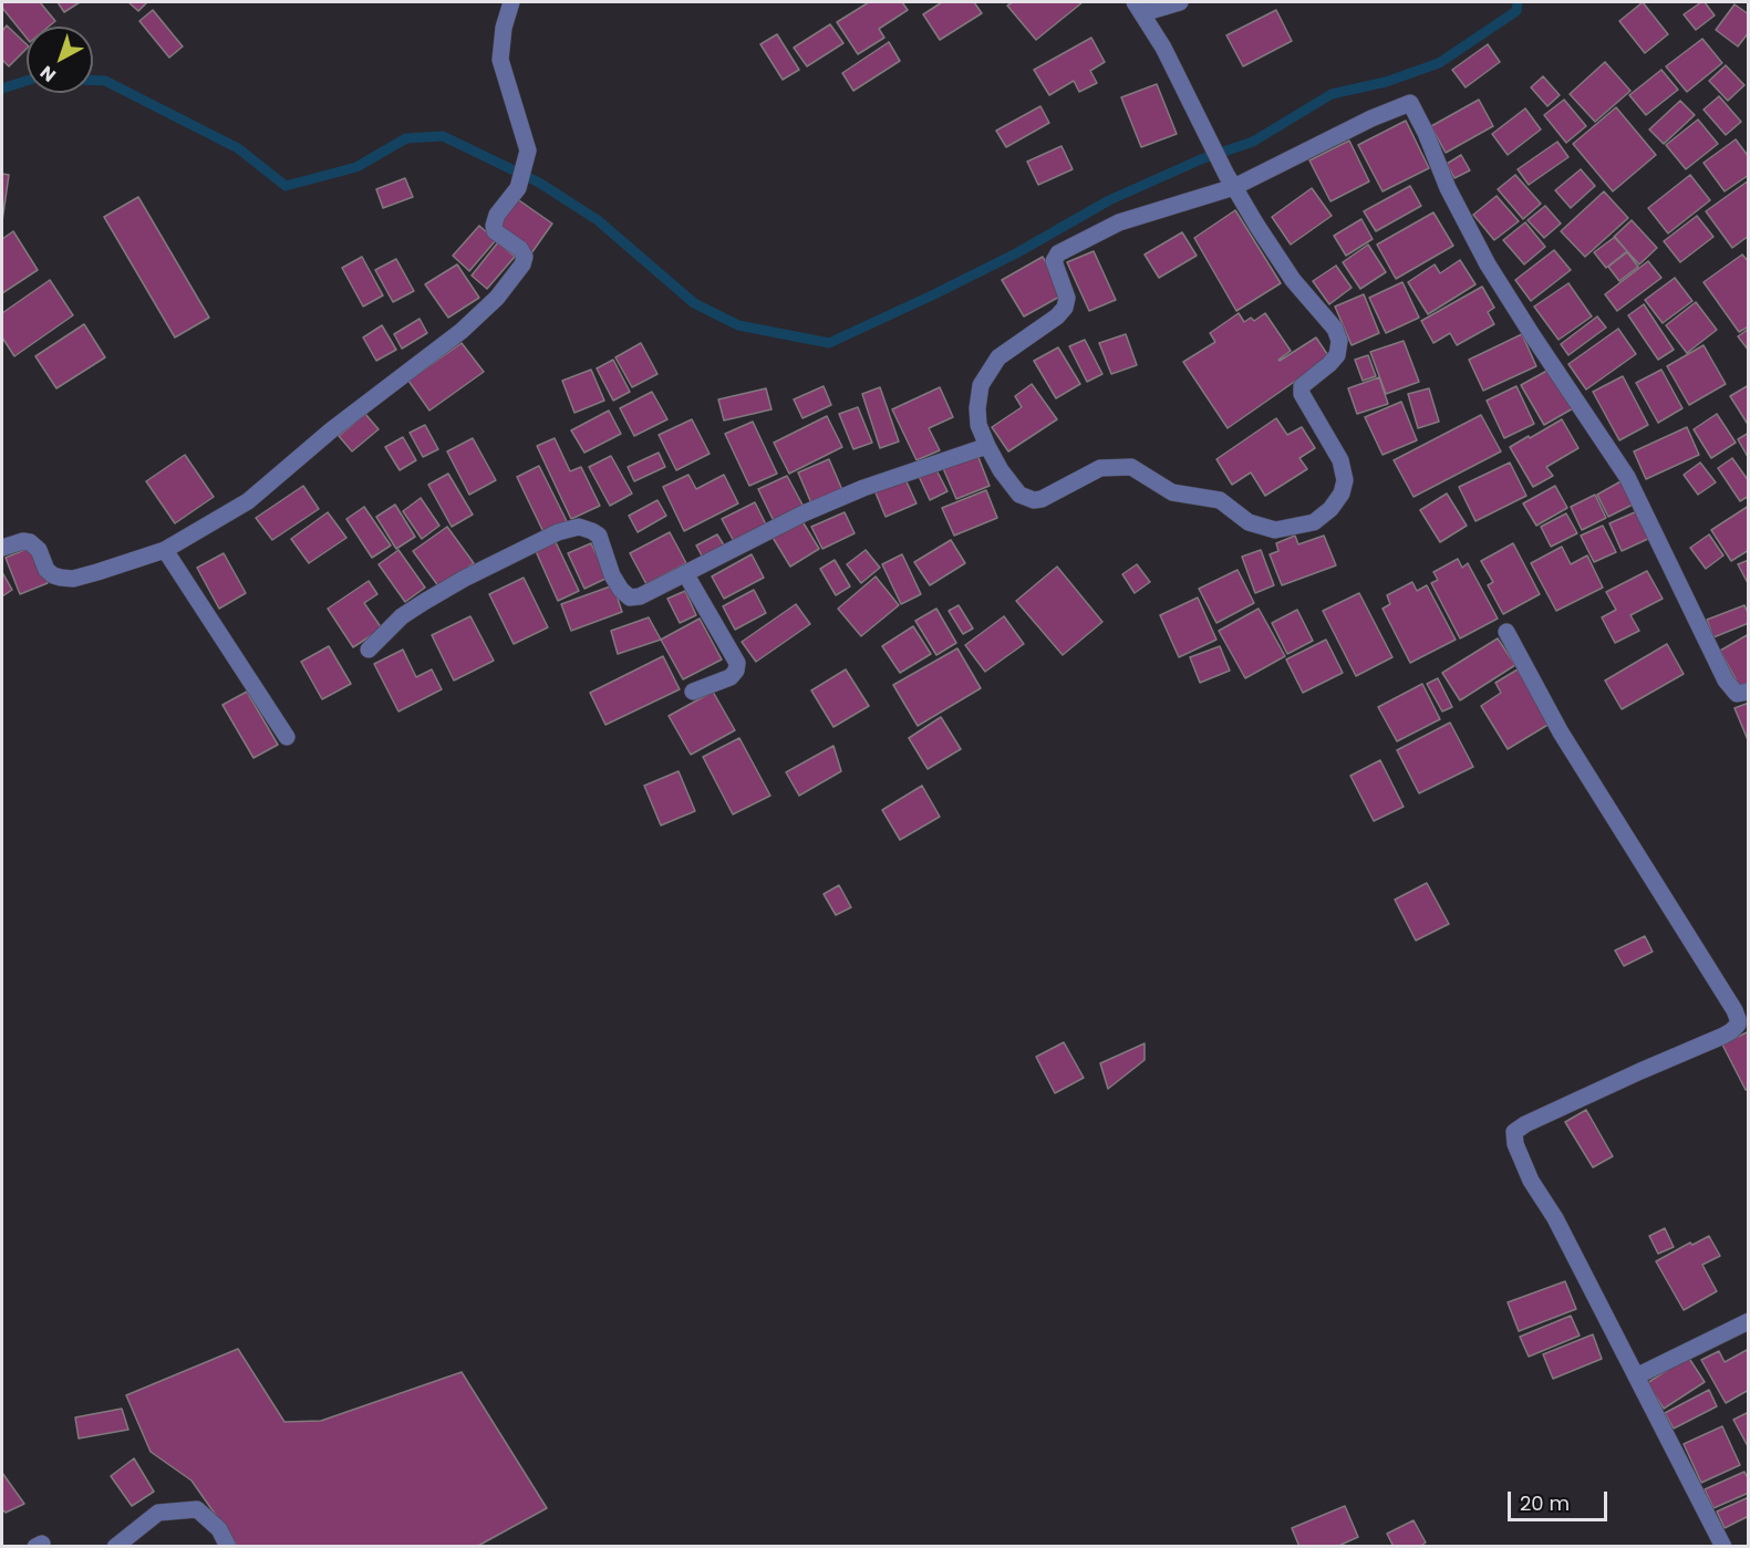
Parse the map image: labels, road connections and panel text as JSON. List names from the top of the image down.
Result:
{
  "scale_bar": "20 m",
  "north": "bottom left"
}
